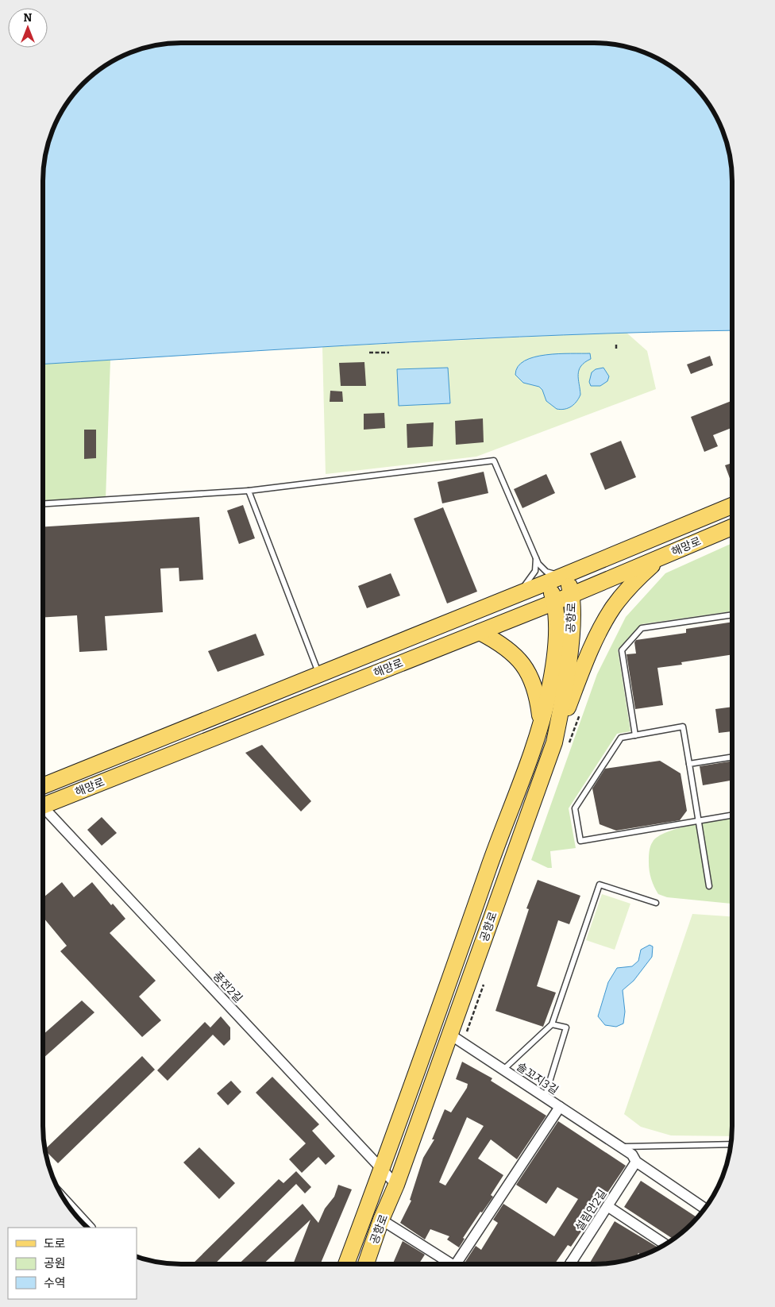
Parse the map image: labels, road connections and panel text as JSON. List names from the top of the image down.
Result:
{
  "streets": {
    "main road": ["해망로", "공항로"],
    "street": ["풍전2길", "솔꼬지3길", "설림안2길"]
  },
  "crossings": [
    ["해망로", "공항로"],
    ["공항로", "풍전2길"],
    ["공항로", "솔꼬지3길"],
    ["솔꼬지3길", "설림안2길"]
  ],
  "legend": ["도로", "공원", "수역"],
  "north": "top"
}
